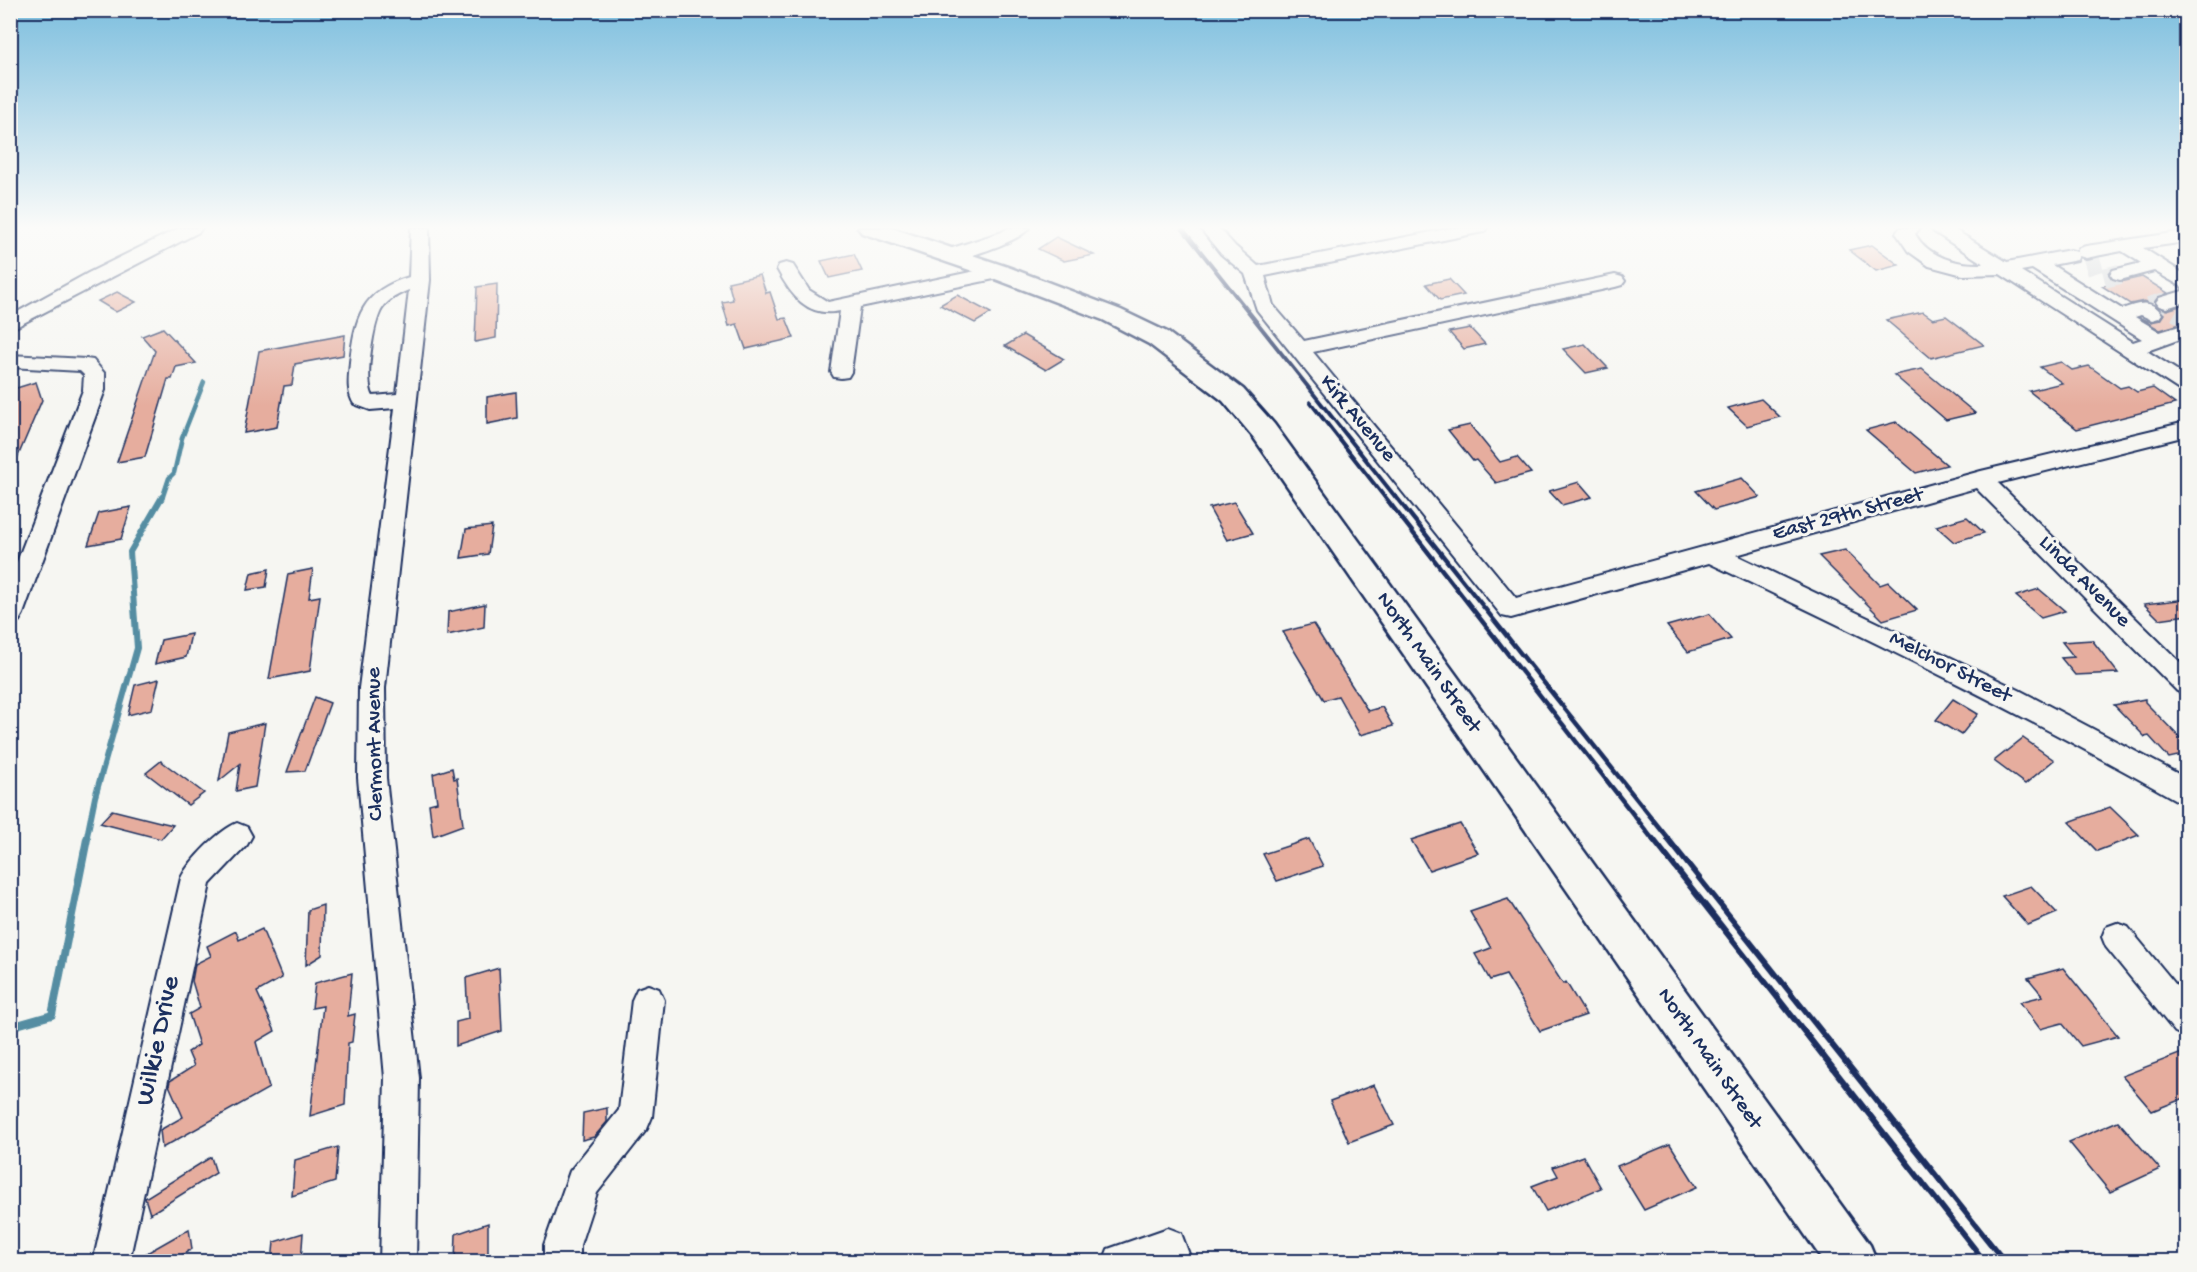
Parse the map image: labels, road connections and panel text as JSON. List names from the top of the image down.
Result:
{
  "streets": {
    "main road": ["North Main Street"],
    "street": [
      "Kirk Avenue",
      "East 29th Street",
      "Linda Avenue",
      "Melchor Street",
      "Clermont Avenue",
      "Wilkie Drive"
    ]
  },
  "crossings": [
    ["Kirk Avenue", "East 29th Street"],
    ["East 29th Street", "Linda Avenue"],
    ["East 29th Street", "Melchor Street"]
  ]
}
